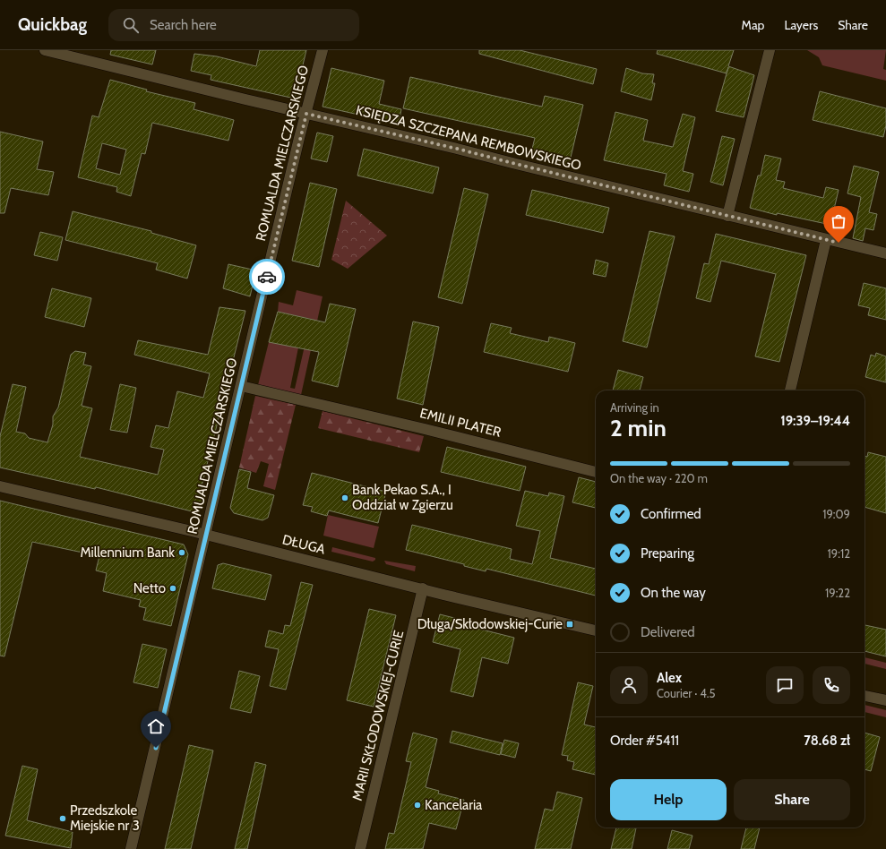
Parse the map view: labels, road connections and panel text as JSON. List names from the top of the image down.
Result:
{
  "streets": {
    "street": [
      "KSIĘDZA SZCZEPANA REMBOWSKIEGO",
      "ROMUALDA MIELCZARSKIEGO",
      "EMILII PLATER",
      "DŁUGA",
      "MARII SKŁODOWSKIEJ-CURIE"
    ]
  },
  "crossings": [
    ["KSIĘDZA SZCZEPANA REMBOWSKIEGO", "ROMUALDA MIELCZARSKIEGO"],
    ["ROMUALDA MIELCZARSKIEGO", "EMILII PLATER"],
    ["ROMUALDA MIELCZARSKIEGO", "DŁUGA"],
    ["DŁUGA", "MARII SKŁODOWSKIEJ-CURIE"]
  ],
  "places": {
    "other": [
      "Bank Pekao S.A., I Oddział w Zgierzu",
      "Millennium Bank",
      "Netto",
      "Kancelaria",
      "Przedszkole Miejskie nr 3"
    ],
    "transit": ["Długa/Skłodowskiej-Curie"]
  },
  "page": {
    "header": "Quickbag",
    "search": "Search here",
    "nav": ["Map", "Layers", "Share"],
    "heading": ["2 min", "Arriving in", "19:39–19:44"],
    "panel": [
      "Alex",
      "Courier · 4.5",
      "Order #5411",
      "78.68 zł"
    ],
    "bar": "On the way · 220 m",
    "list": [
      ["Confirmed", "19:09"],
      ["Preparing", "19:12"],
      ["On the way", "19:22"],
      "Delivered"
    ],
    "buttons": ["Help", "Share"]
  }
}
